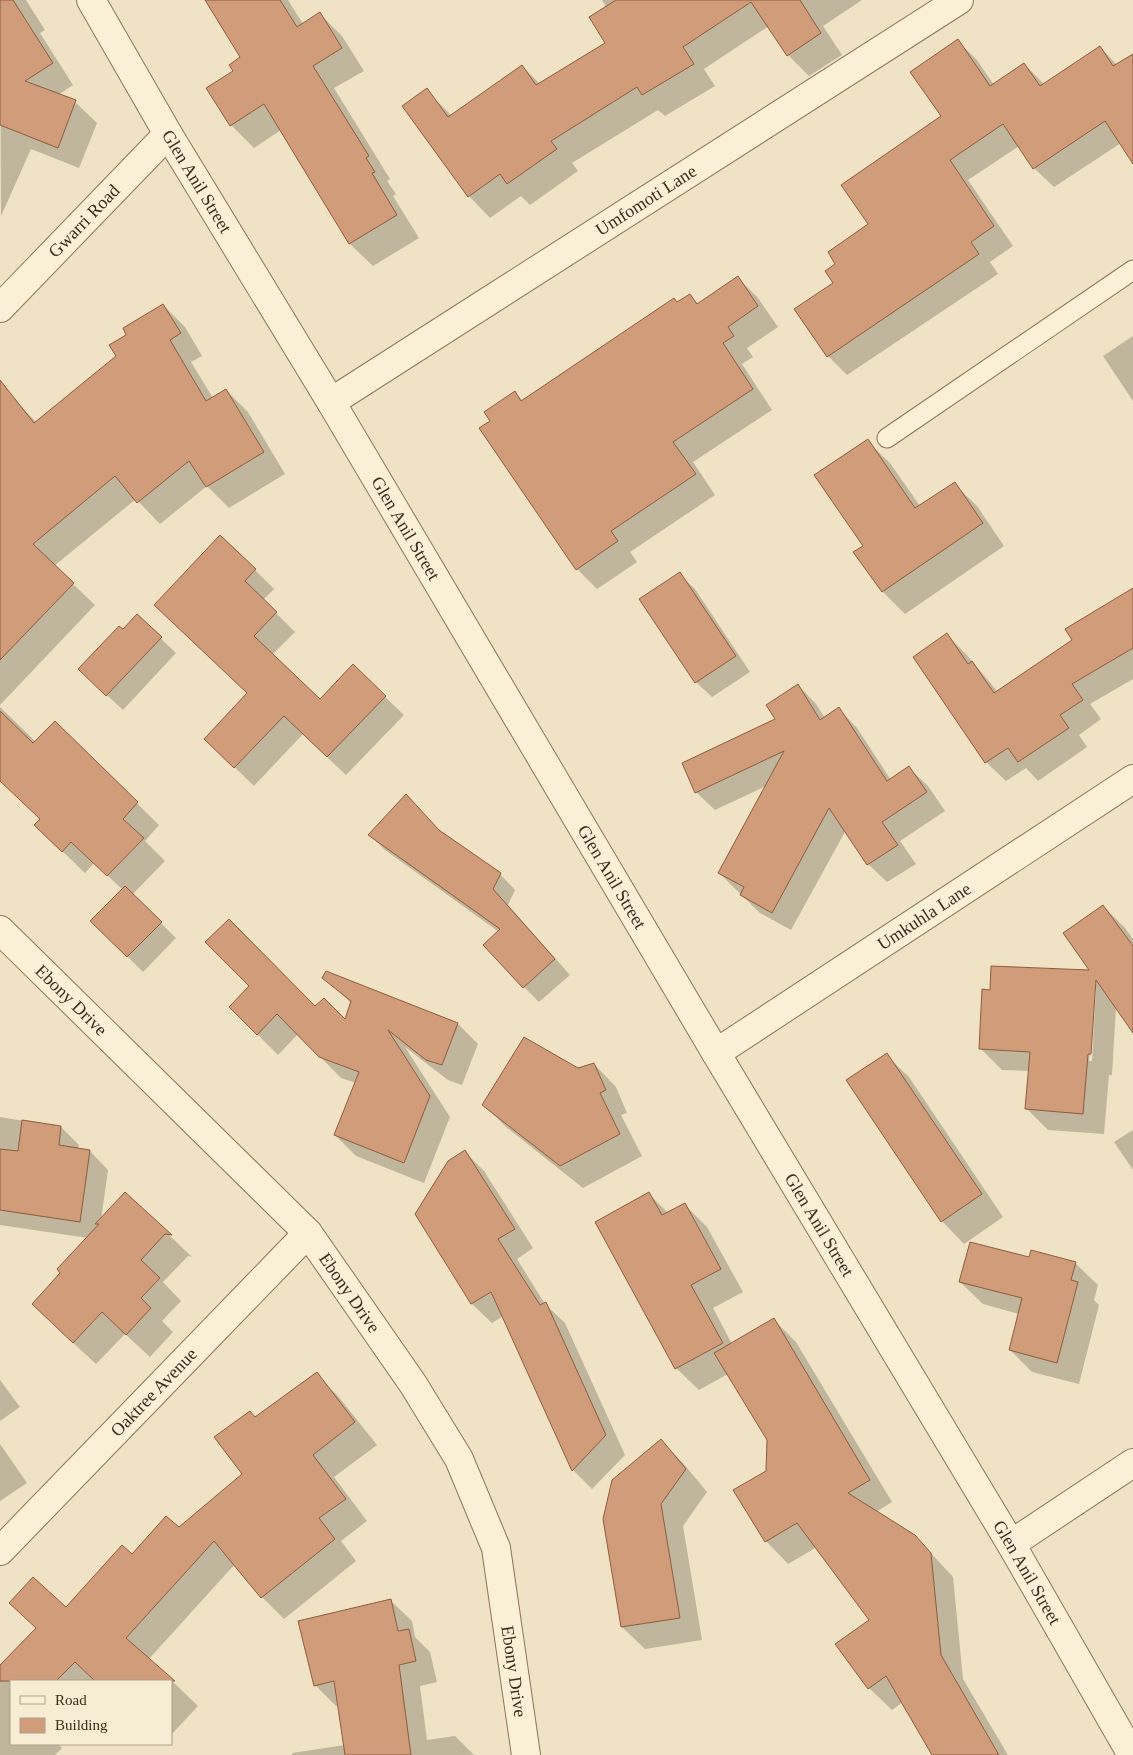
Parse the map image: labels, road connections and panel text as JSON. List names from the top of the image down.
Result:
{
  "streets": {
    "street": [
      "Glen Anil Street",
      "Umfomoti Lane",
      "Gwarri Road",
      "Umkuhla Lane",
      "Ebony Drive",
      "Oaktree Avenue"
    ]
  },
  "crossings": [
    ["Glen Anil Street", "Umfomoti Lane"],
    ["Glen Anil Street", "Gwarri Road"],
    ["Glen Anil Street", "Umkuhla Lane"],
    ["Ebony Drive", "Oaktree Avenue"]
  ],
  "legend": ["Road", "Building"]
}
